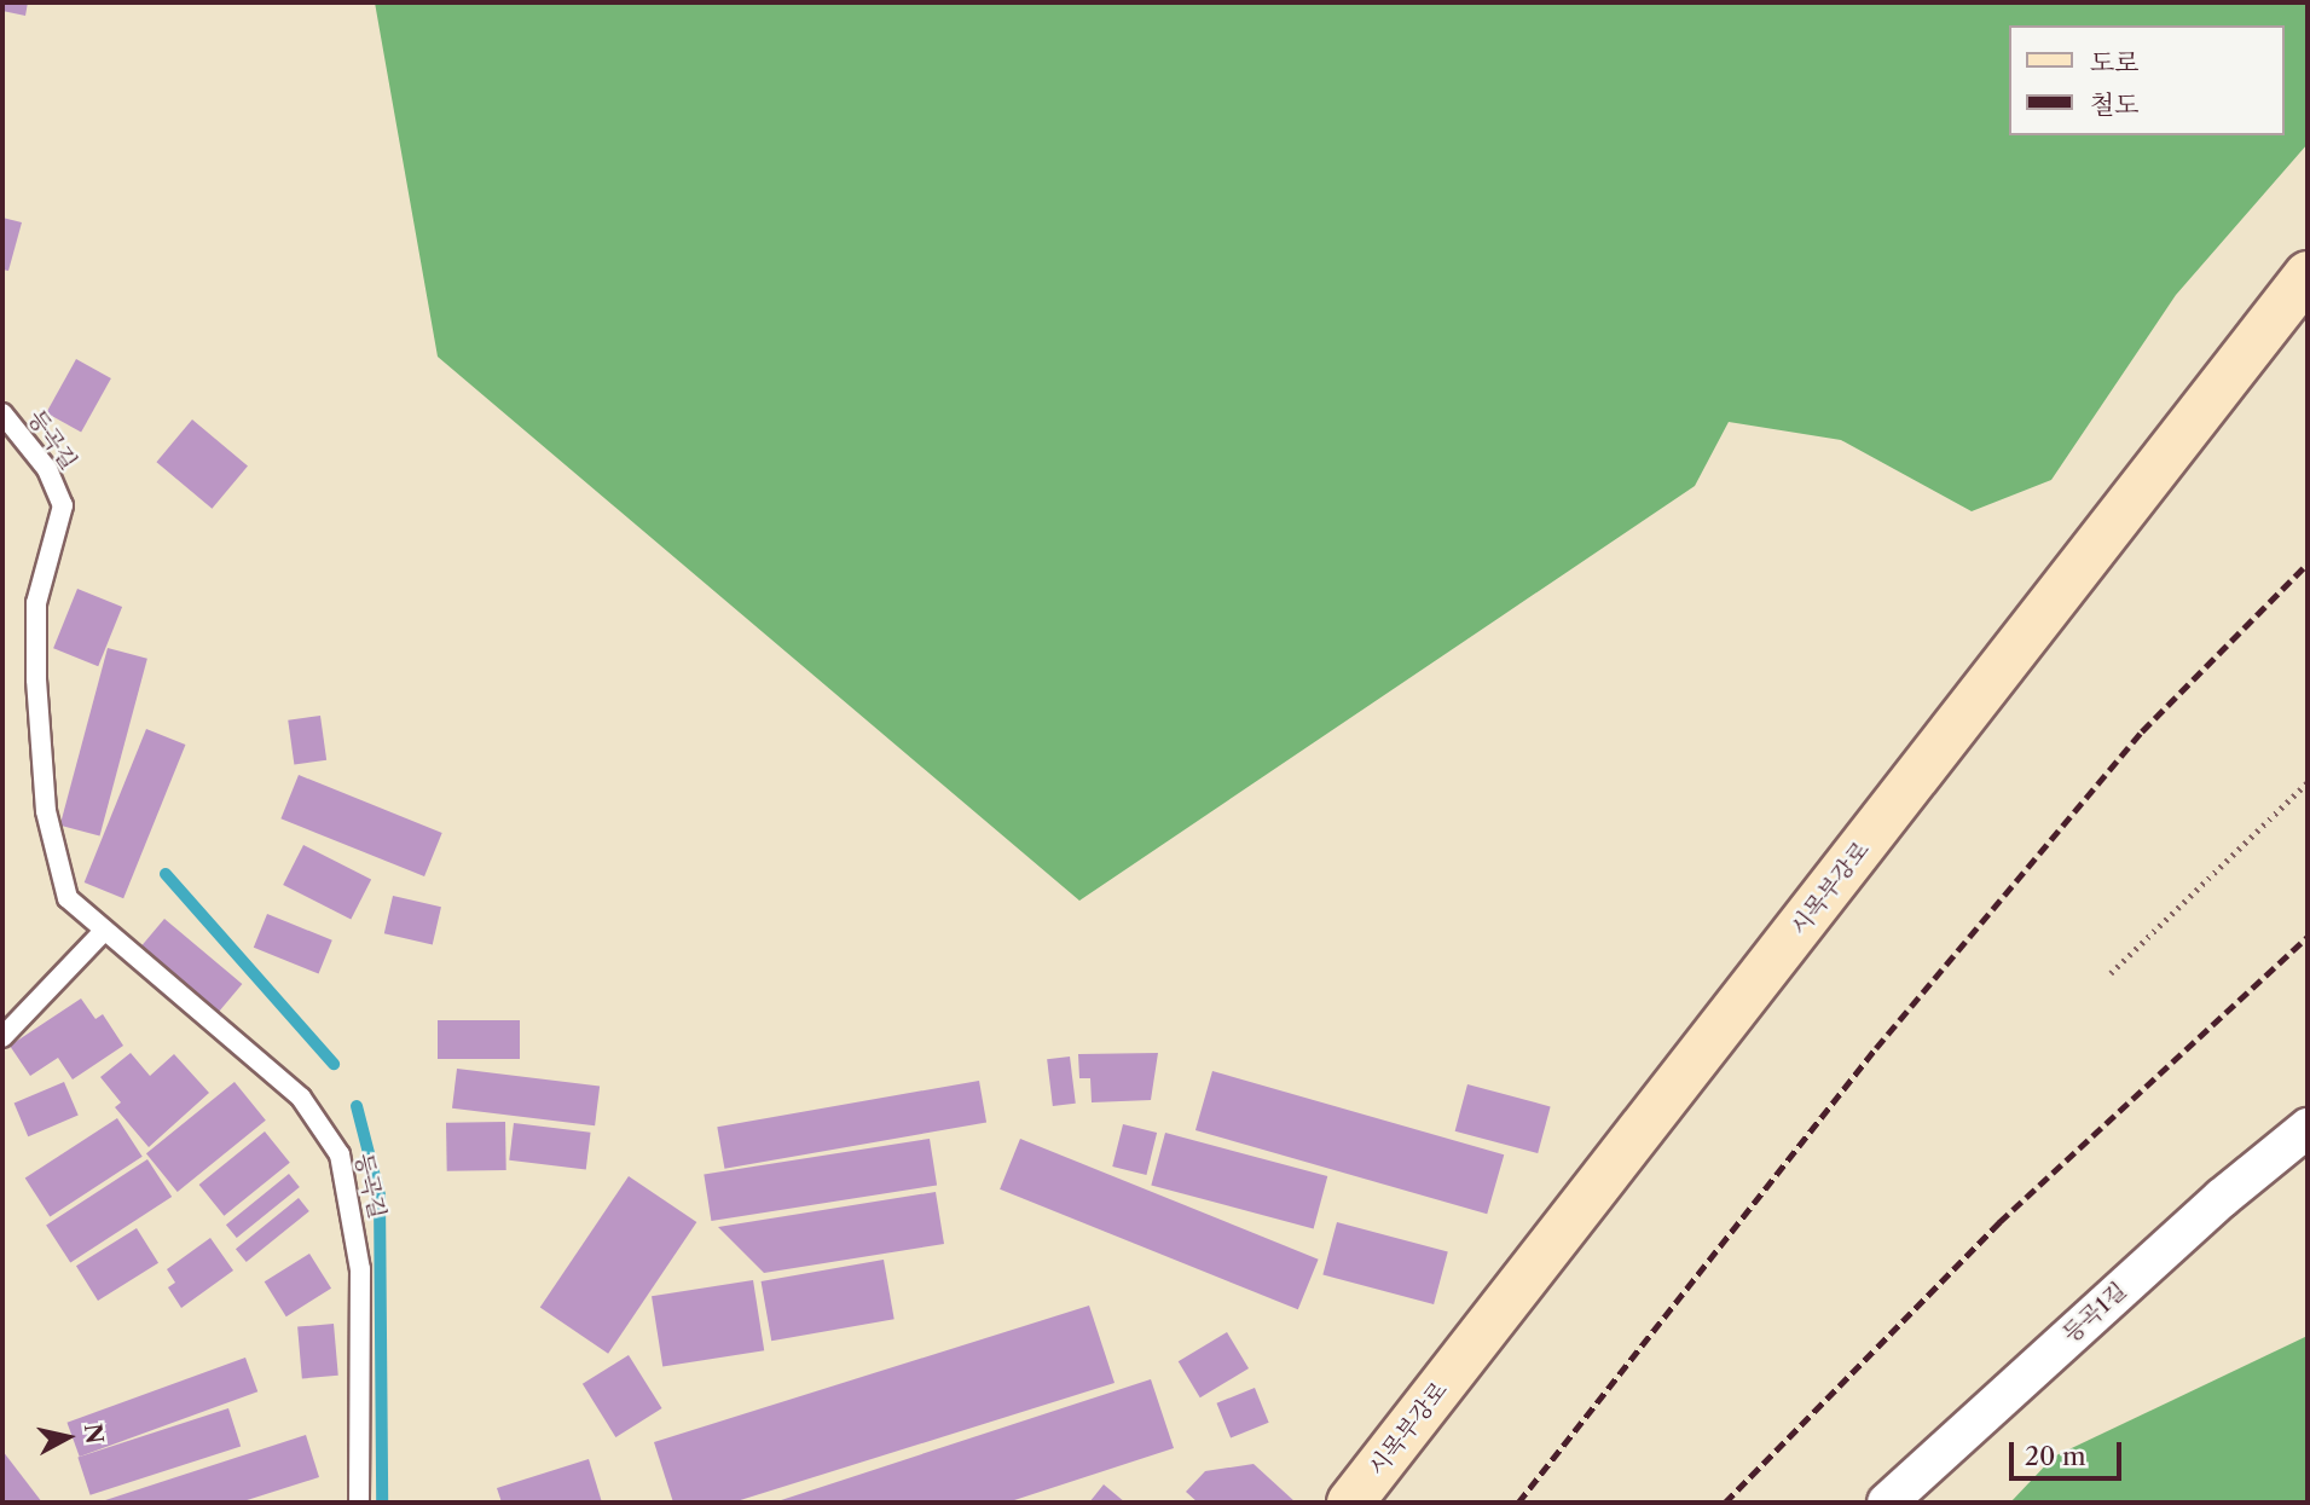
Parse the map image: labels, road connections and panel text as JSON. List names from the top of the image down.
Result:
{
  "streets": {
    "main road": ["시목부강로"],
    "street": ["등곡1길"],
    "lane": ["등곡길"]
  },
  "legend": ["도로", "철도"],
  "scale_bar": "20 m",
  "north": "right"
}
